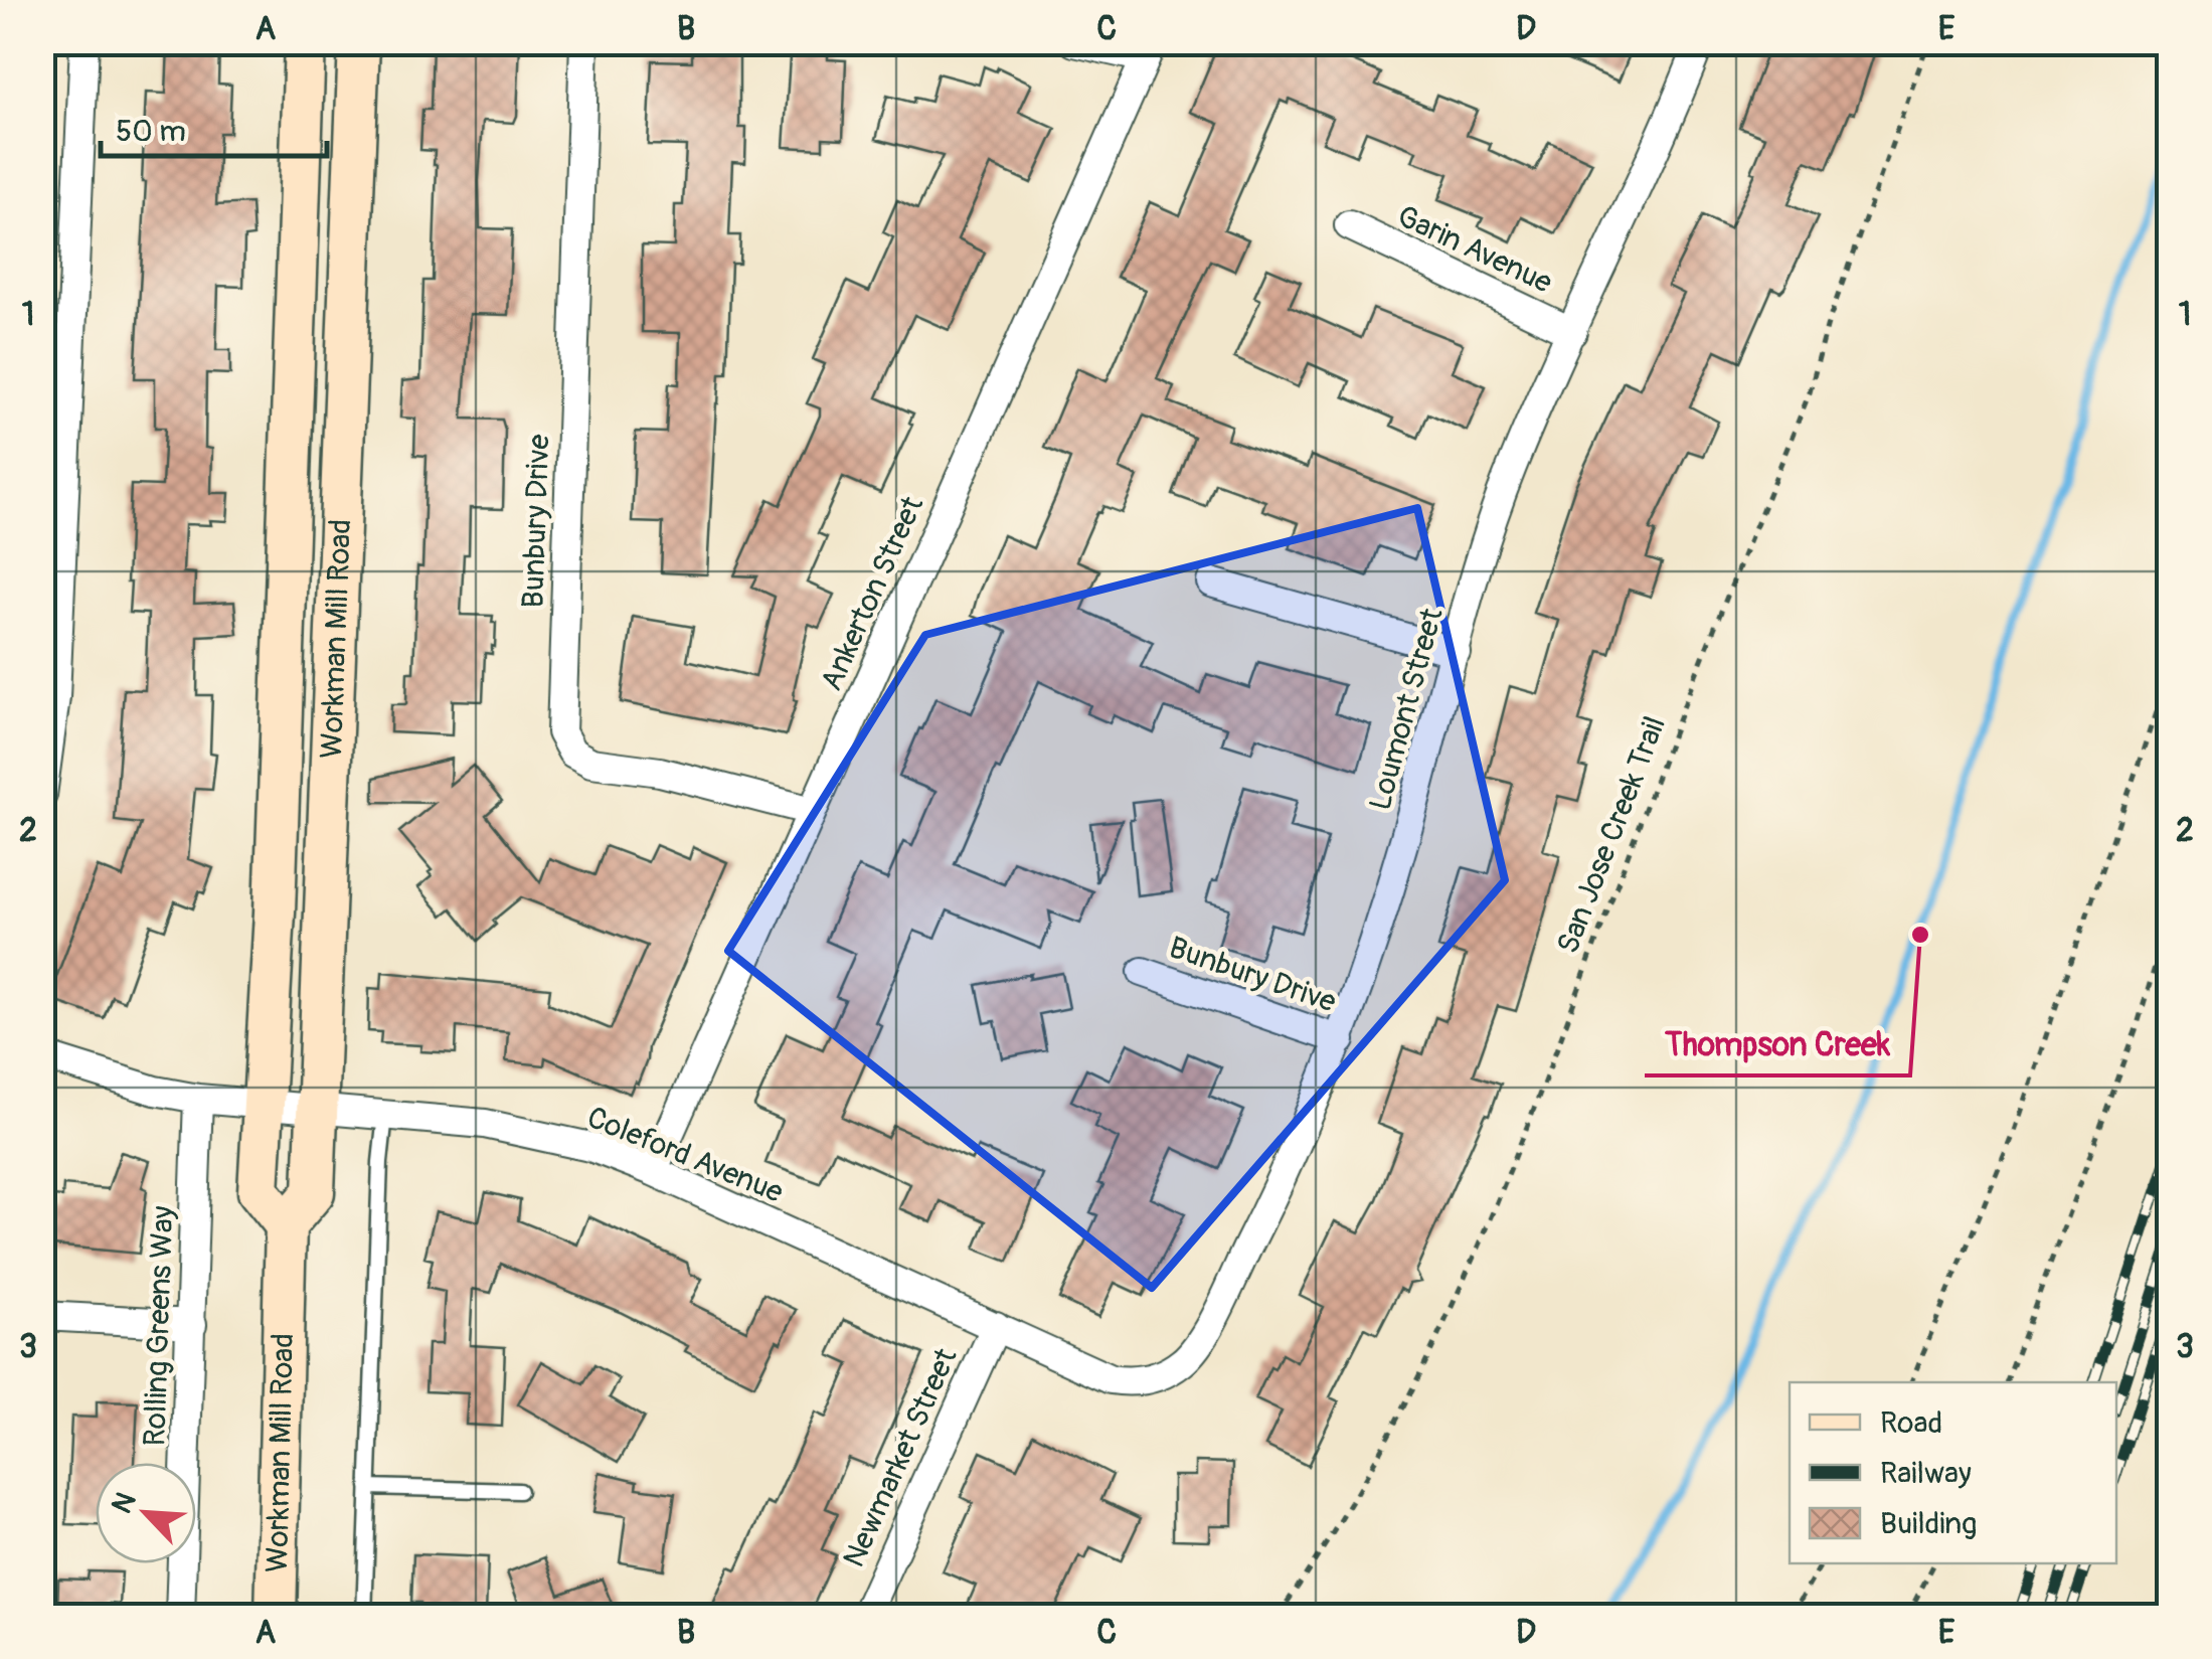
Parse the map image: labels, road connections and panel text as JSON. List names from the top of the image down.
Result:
{
  "streets": {
    "main road": ["Workman Mill Road"],
    "street": [
      "Garin Avenue",
      "Bunbury Drive",
      "Ankerton Street",
      "Loumont Street",
      "Coleford Avenue",
      "Rolling Greens Way",
      "Newmarket Street"
    ],
    "path": ["San Jose Creek Trail"]
  },
  "crossings": [
    ["Garin Avenue", "Loumont Street"],
    ["Bunbury Drive", "Ankerton Street"],
    ["Bunbury Drive", "Loumont Street"],
    ["Ankerton Street", "Coleford Avenue"],
    ["Workman Mill Road", "Coleford Avenue"],
    ["Loumont Street", "Coleford Avenue"],
    ["Coleford Avenue", "Rolling Greens Way"],
    ["Coleford Avenue", "Newmarket Street"]
  ],
  "places": ["Thompson Creek"],
  "legend": ["Road", "Railway", "Building"],
  "scale_bar": "50 m",
  "north": "top left",
  "grid": {
    "columns": [
      "A",
      "B",
      "C",
      "D",
      "E"
    ],
    "rows": ["1", "2", "3"]
  }
}
